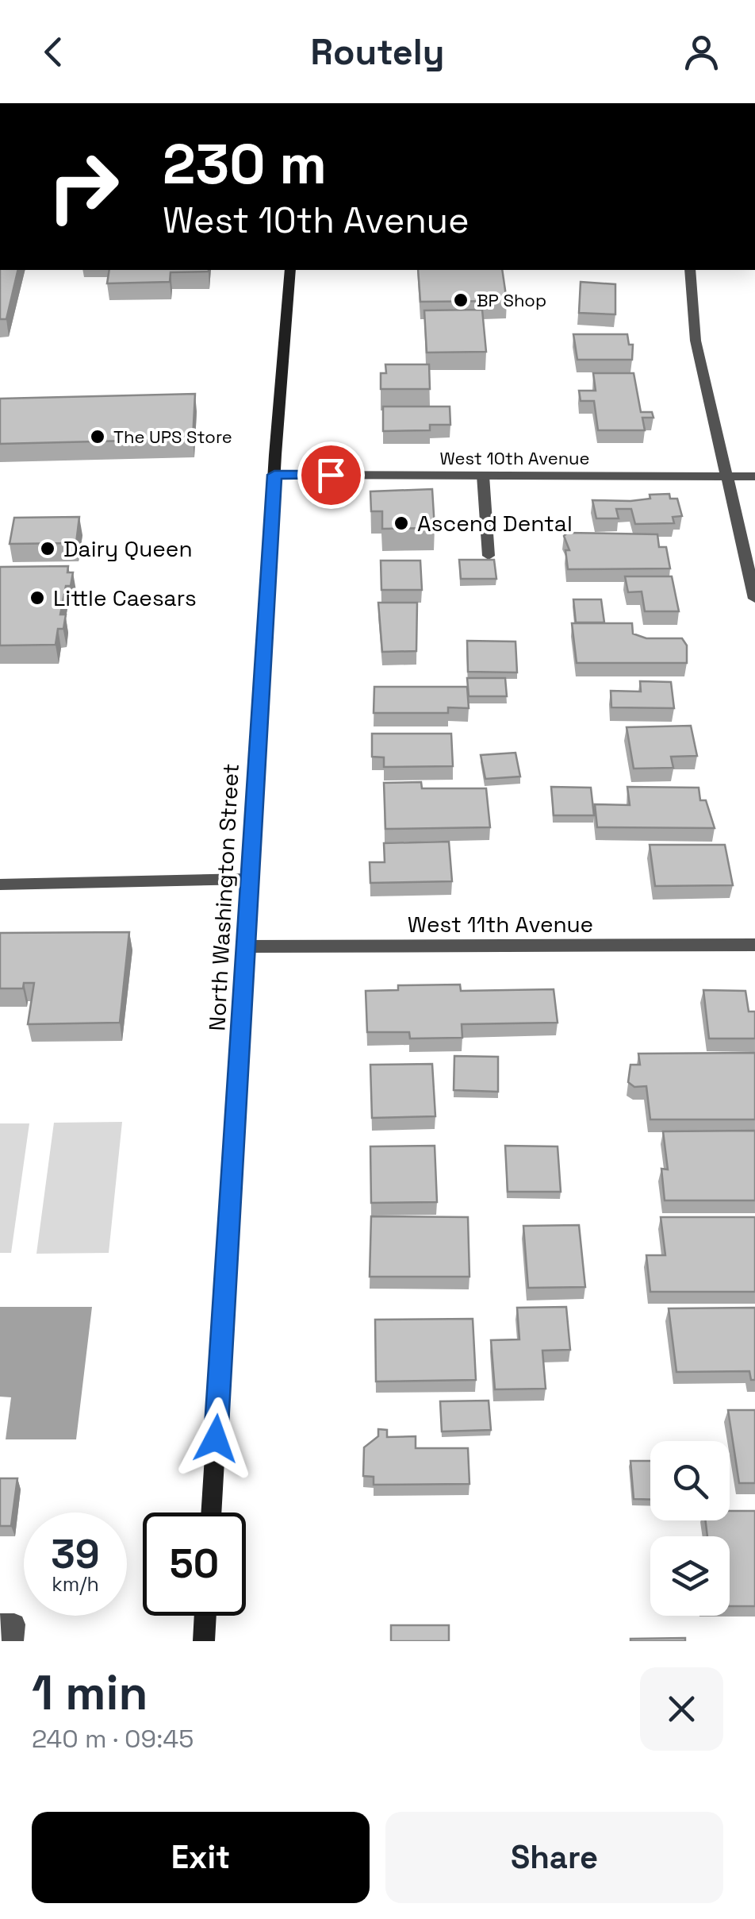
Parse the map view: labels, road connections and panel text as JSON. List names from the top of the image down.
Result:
{
  "streets": {
    "main road": ["North Washington Street"],
    "street": ["West 10th Avenue", "West 11th Avenue"]
  },
  "crossings": [
    ["West 10th Avenue", "North Washington Street"],
    ["North Washington Street", "West 11th Avenue"]
  ],
  "places": [
    "BP Shop",
    "The UPS Store",
    "Ascend Dental",
    "Dairy Queen",
    "Little Caesars"
  ],
  "page": {
    "header": "Routely",
    "turn": ["230 m", "West 10th Avenue"],
    "speed": "39 km/h",
    "limit": "50",
    "heading": ["1 min", "240 m · 09:45"],
    "buttons": ["Exit", "Share"]
  }
}
